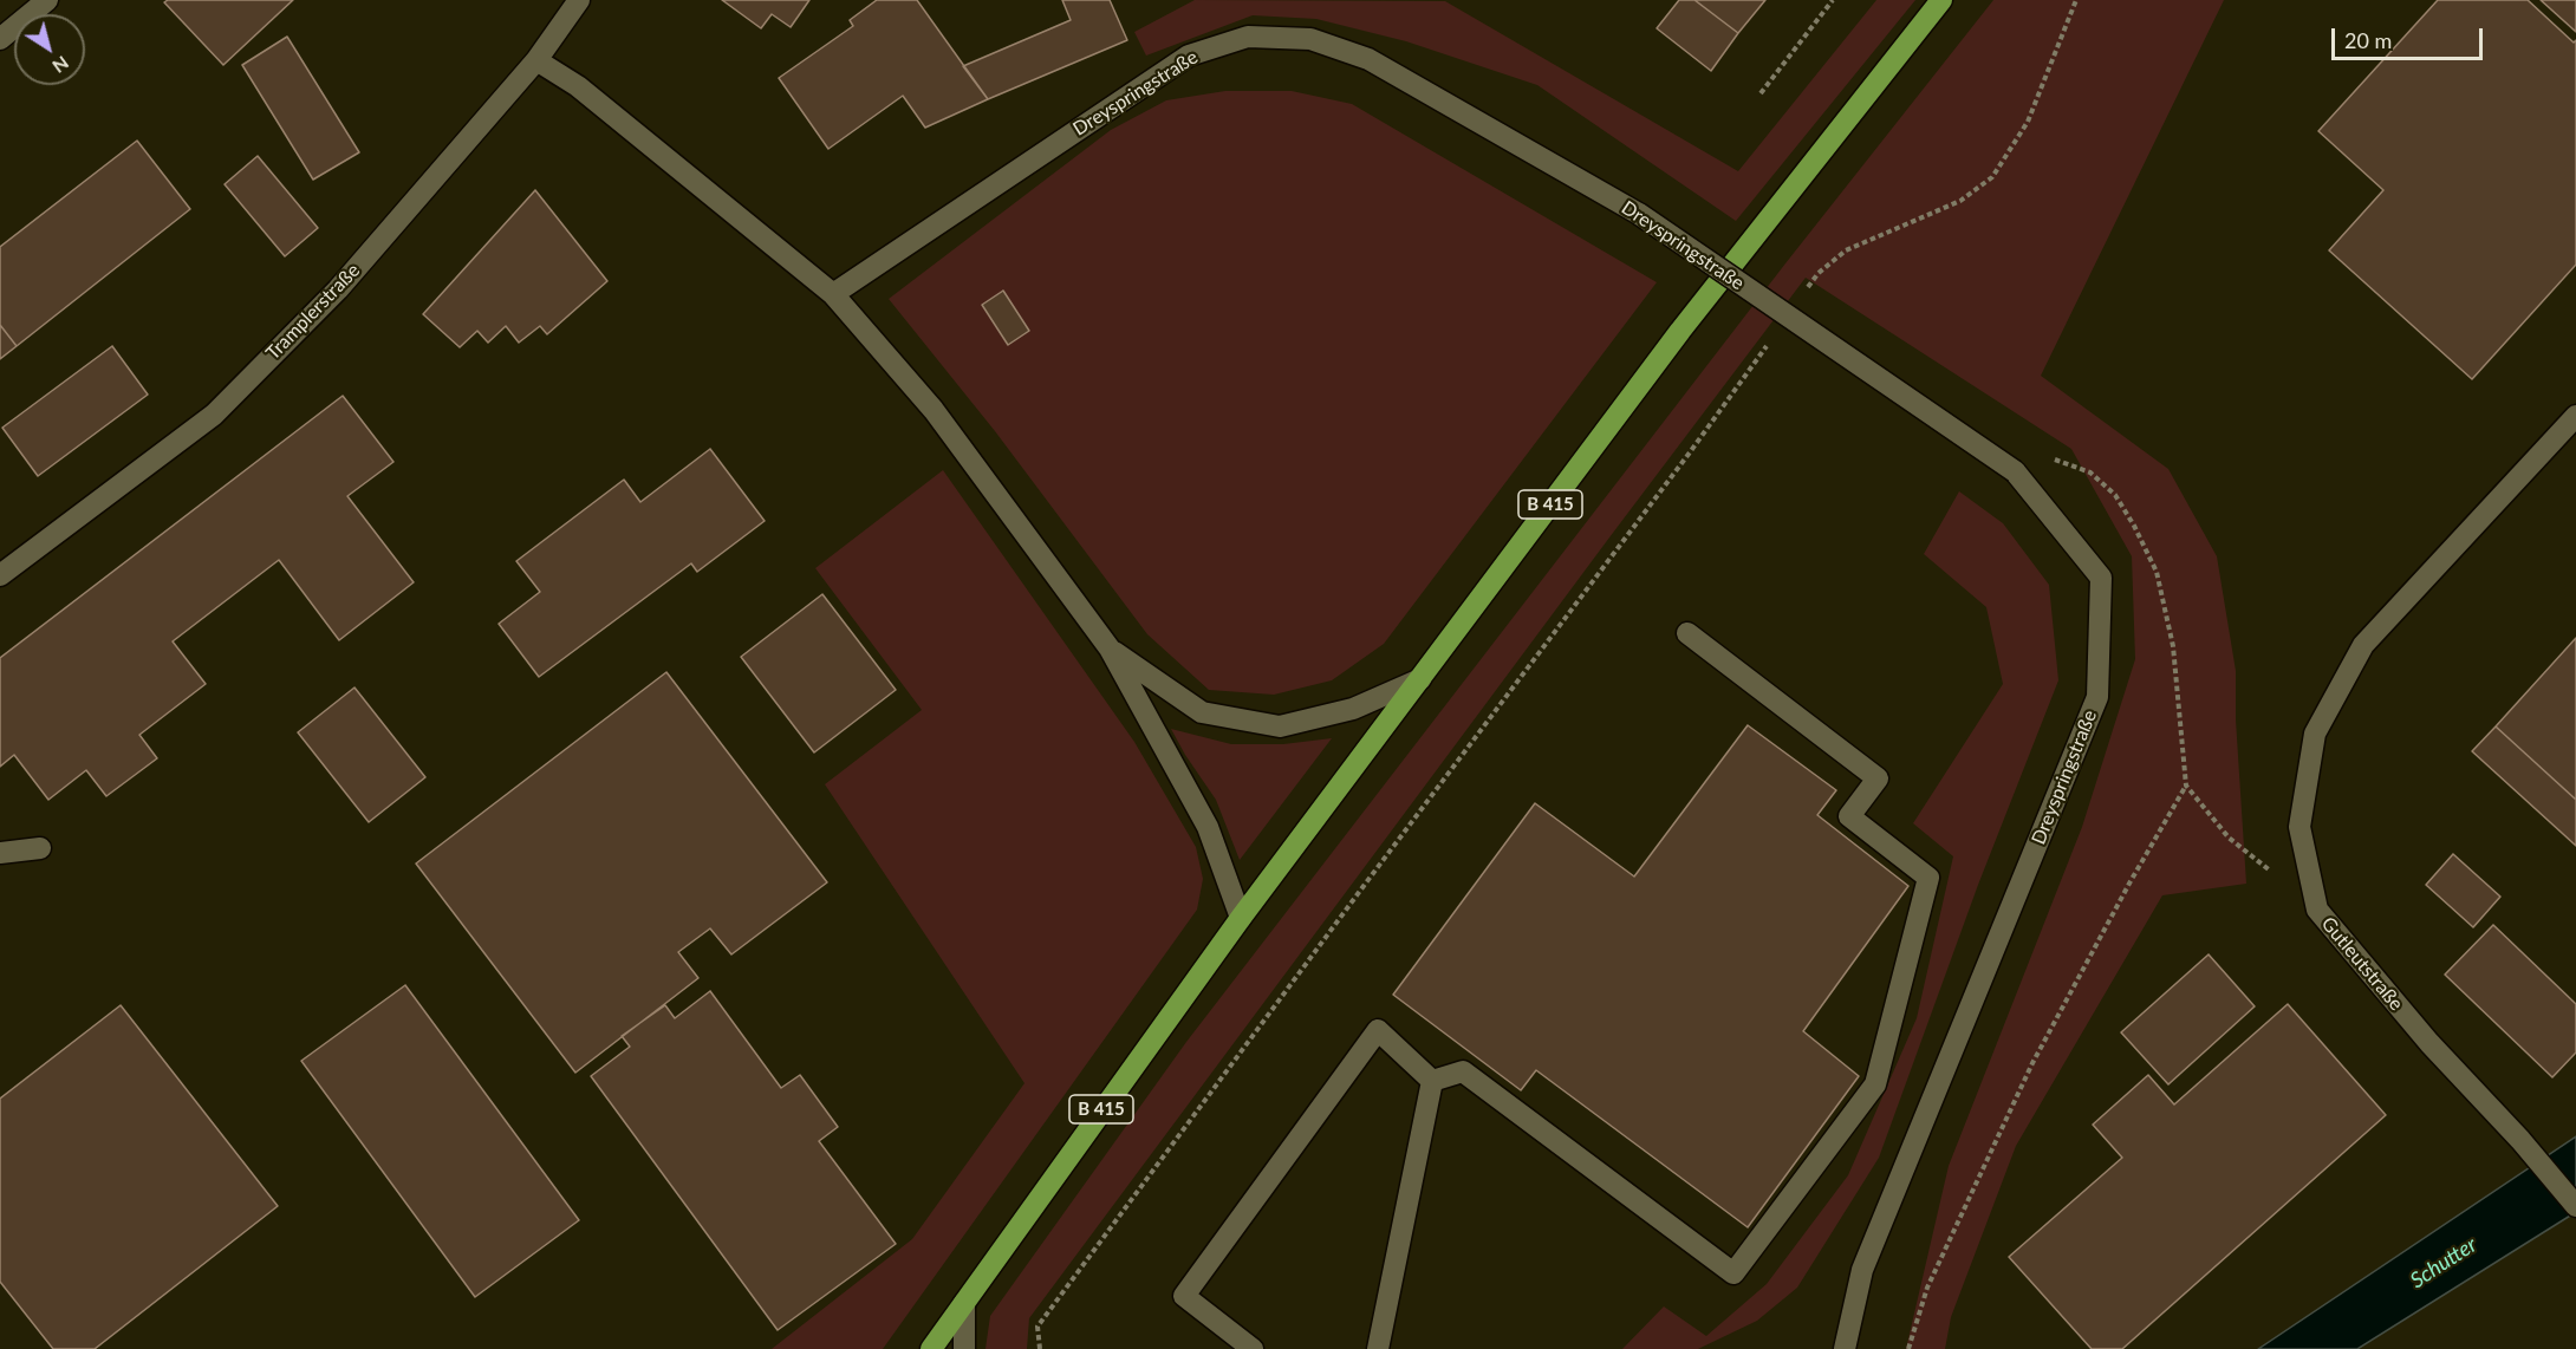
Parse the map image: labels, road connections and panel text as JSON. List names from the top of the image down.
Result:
{
  "streets": {
    "main road": ["B 415"],
    "street": ["Dreyspringstraße", "Tramplerstraße", "Gutleutstraße"]
  },
  "water": ["Schutter"],
  "scale_bar": "20 m",
  "north": "bottom right"
}
